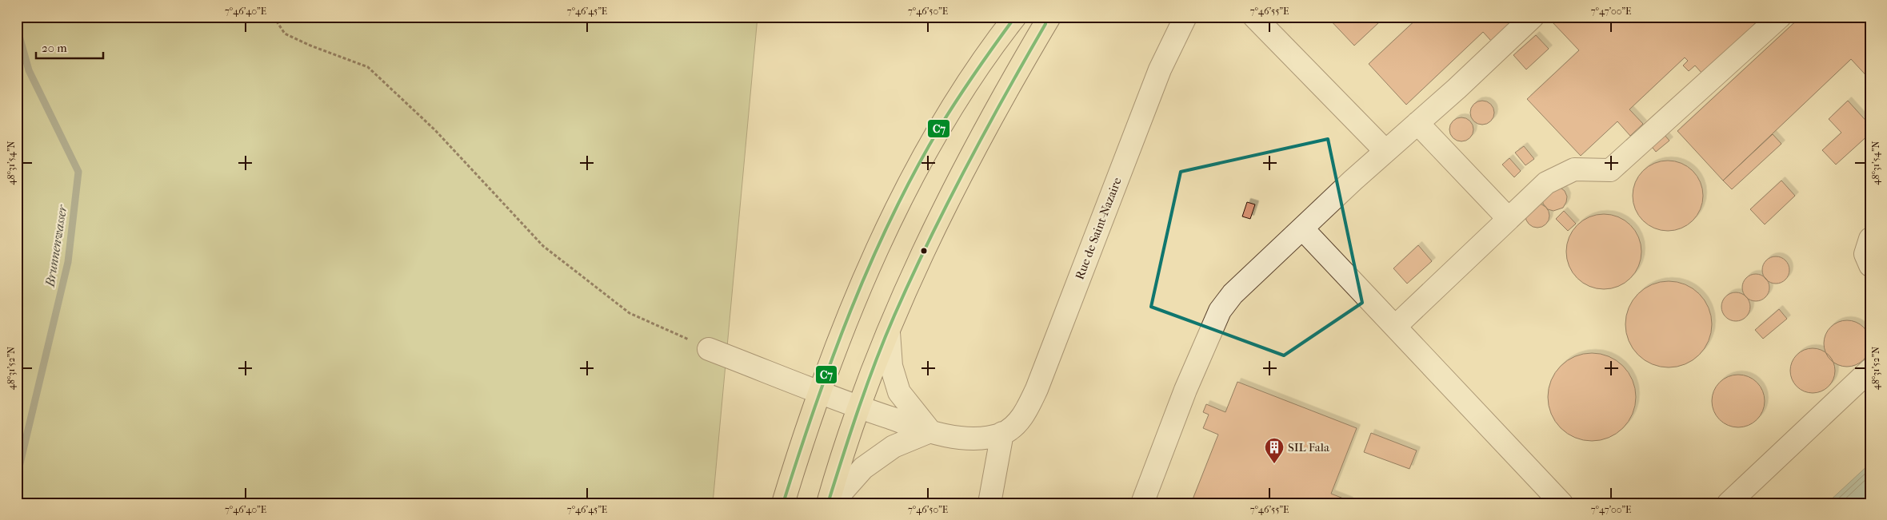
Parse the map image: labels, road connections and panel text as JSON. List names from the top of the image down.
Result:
{
  "streets": {
    "street": ["Rue de Saint-Nazaire"]
  },
  "water": ["Brunnenwasser"],
  "places": {
    "building": ["SIL Fala"]
  },
  "lines": ["transit line C7"],
  "scale_bar": "20 m",
  "coordinates": [
    "7°46'40\"E",
    "7°46'45\"E",
    "7°46'50\"E",
    "7°46'55\"E",
    "7°47'00\"E",
    "48°31'54\"N",
    "48°31'52\"N"
  ]
}
